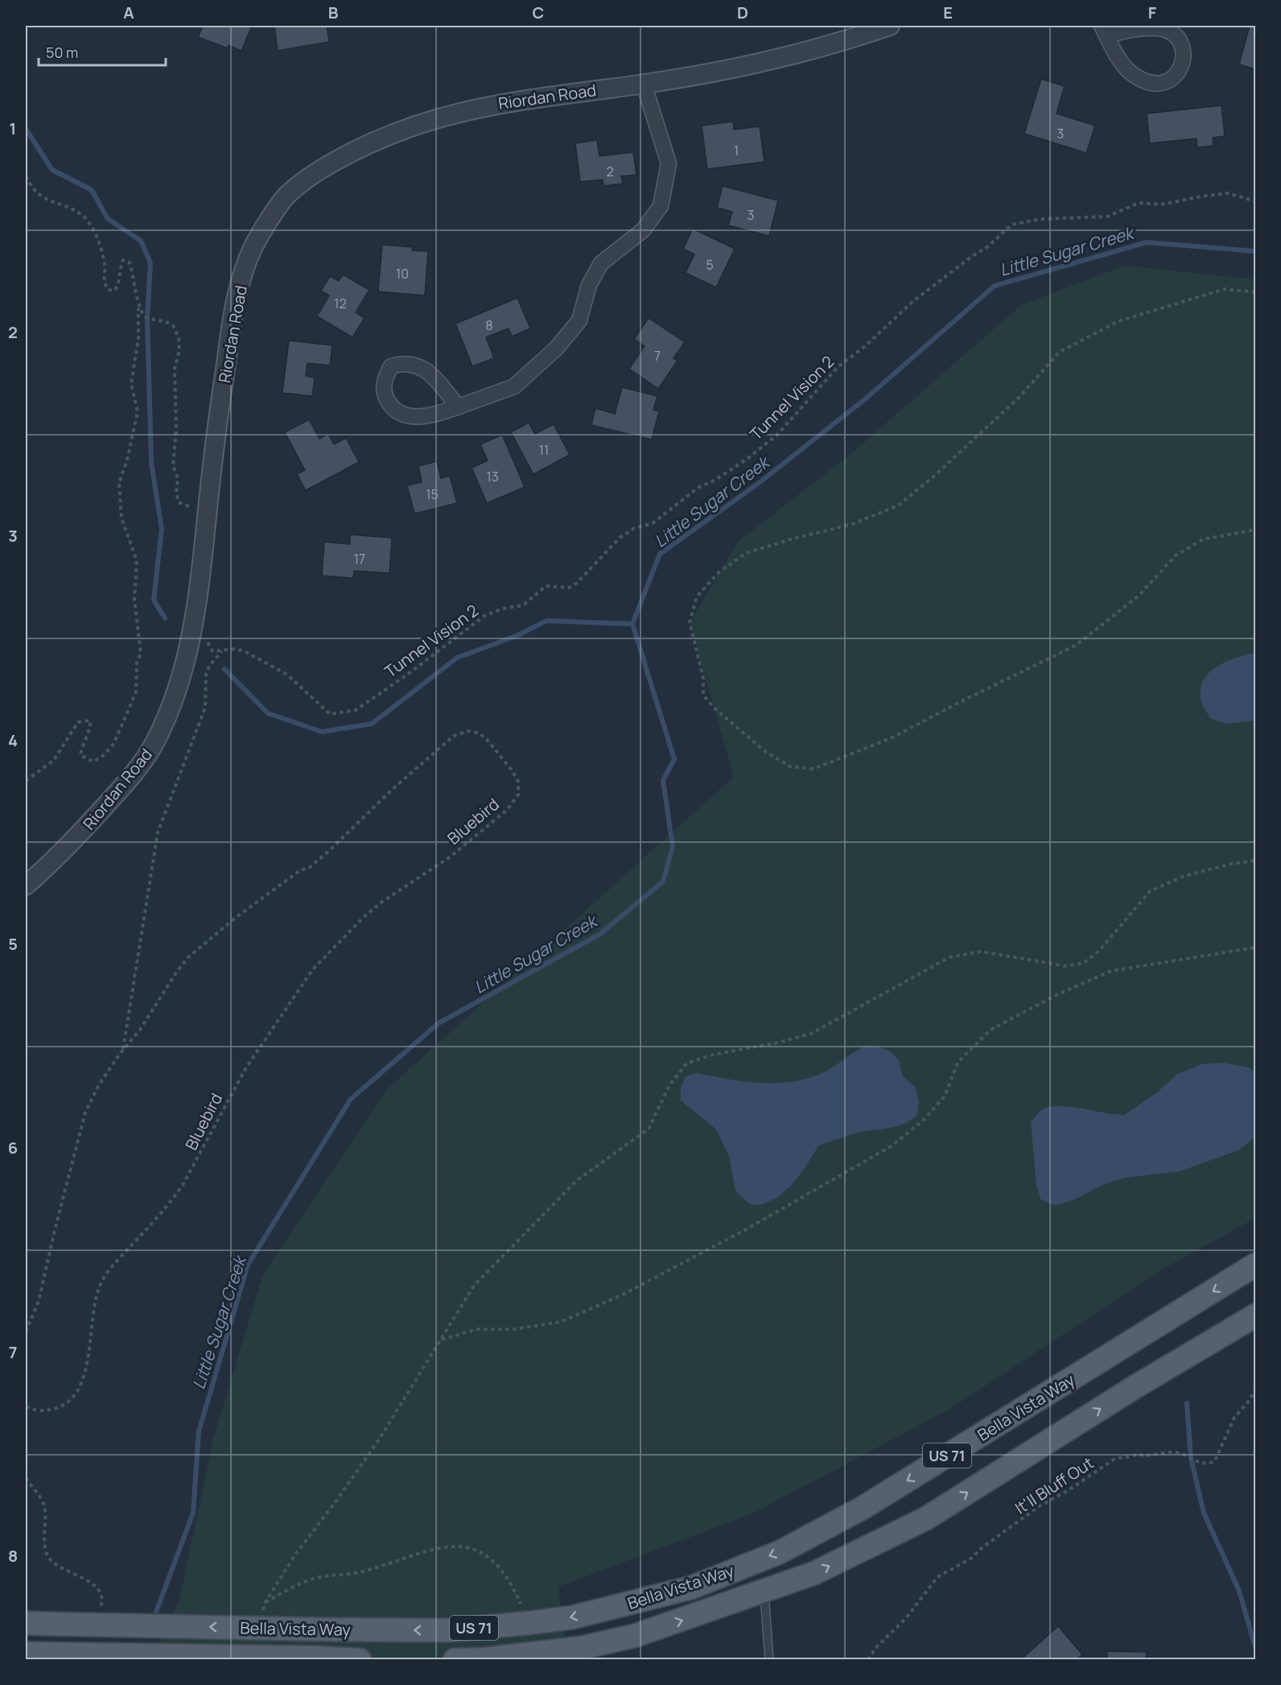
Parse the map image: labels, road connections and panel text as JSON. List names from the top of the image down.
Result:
{
  "streets": {
    "main road": ["Bella Vista Way", "US 71"],
    "street": ["Riordan Road"],
    "path": ["Tunnel Vision 2", "Bluebird", "It'll Bluff Out"]
  },
  "water": ["Little Sugar Creek"],
  "house_numbers": [
    "3",
    "1",
    "2",
    "3",
    "5",
    "10",
    "12",
    "8",
    "7",
    "11",
    "13",
    "15",
    "17"
  ],
  "scale_bar": "50 m",
  "grid": {
    "columns": [
      "A",
      "B",
      "C",
      "D",
      "E",
      "F"
    ],
    "rows": [
      "1",
      "2",
      "3",
      "4",
      "5",
      "6",
      "7",
      "8"
    ]
  }
}
